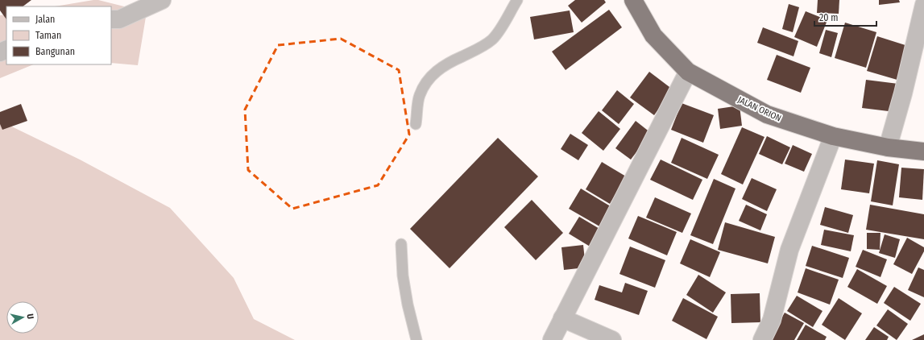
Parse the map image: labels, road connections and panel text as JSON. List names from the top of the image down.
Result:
{
  "streets": {
    "highway": ["JALAN ORION"]
  },
  "legend": ["Jalan", "Taman", "Bangunan"],
  "scale_bar": "20 m",
  "north": "right"
}
